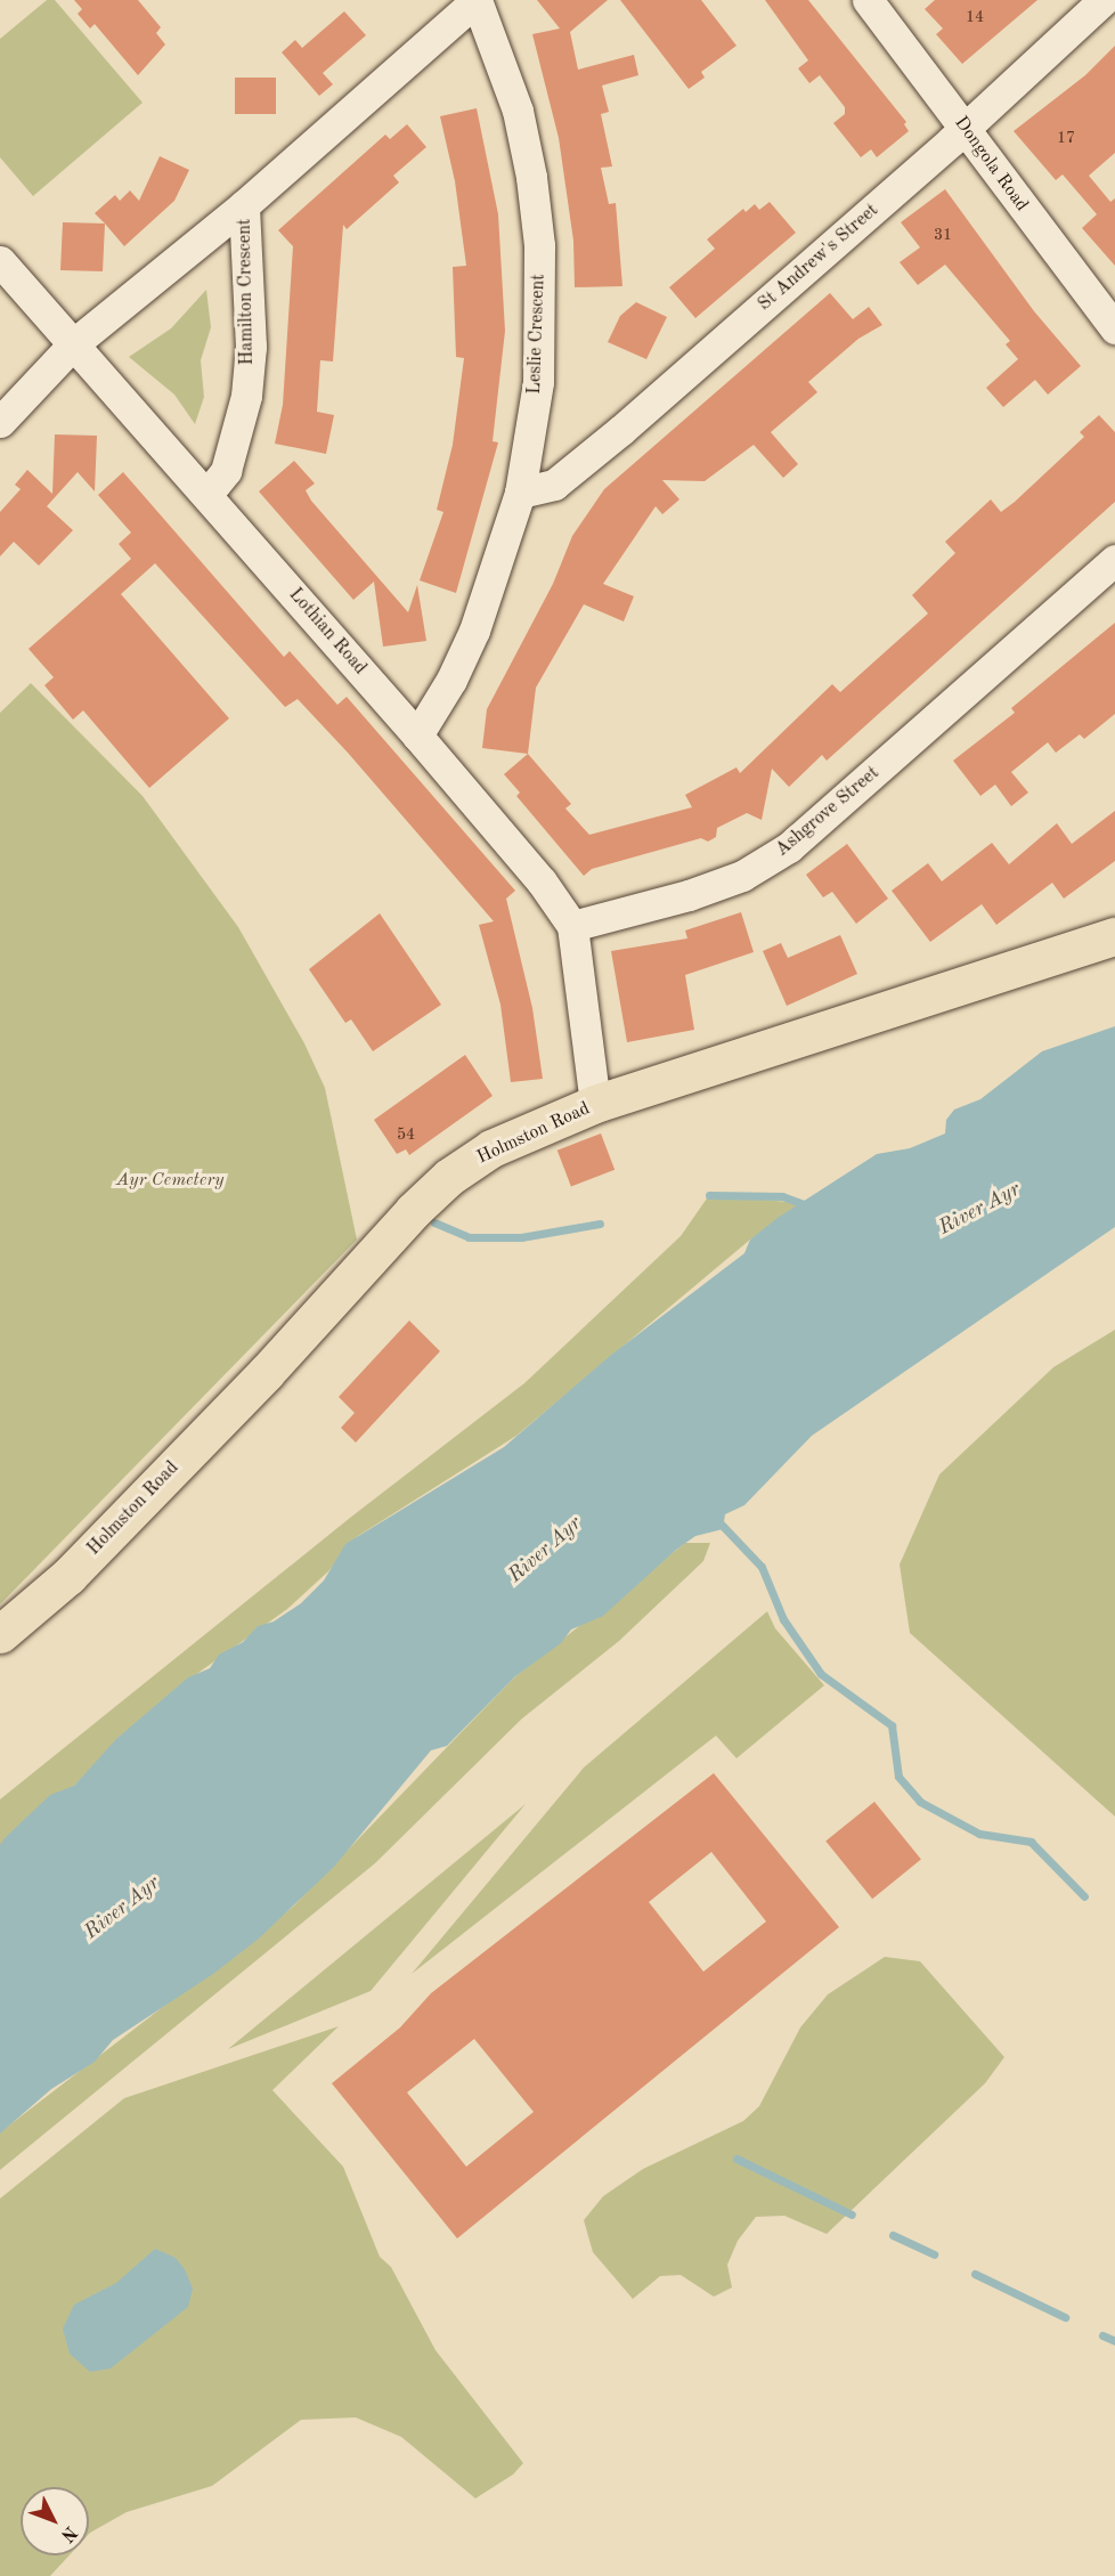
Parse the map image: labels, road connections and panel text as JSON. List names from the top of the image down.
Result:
{
  "streets": {
    "main road": ["Holmston Road"],
    "street": [
      "Dongola Road",
      "St Andrew's Street",
      "Hamilton Crescent",
      "Leslie Crescent",
      "Lothian Road",
      "Ashgrove Street"
    ]
  },
  "crossings": [
    ["Dongola Road", "St Andrew's Street"],
    ["St Andrew's Street", "Leslie Crescent"],
    ["Hamilton Crescent", "Lothian Road"],
    ["Leslie Crescent", "Lothian Road"],
    ["Lothian Road", "Ashgrove Street"]
  ],
  "water": ["River Ayr"],
  "parks": ["Ayr Cemetery"],
  "house_numbers": [
    "14",
    "17",
    "31",
    "54"
  ],
  "north": "bottom right"
}
